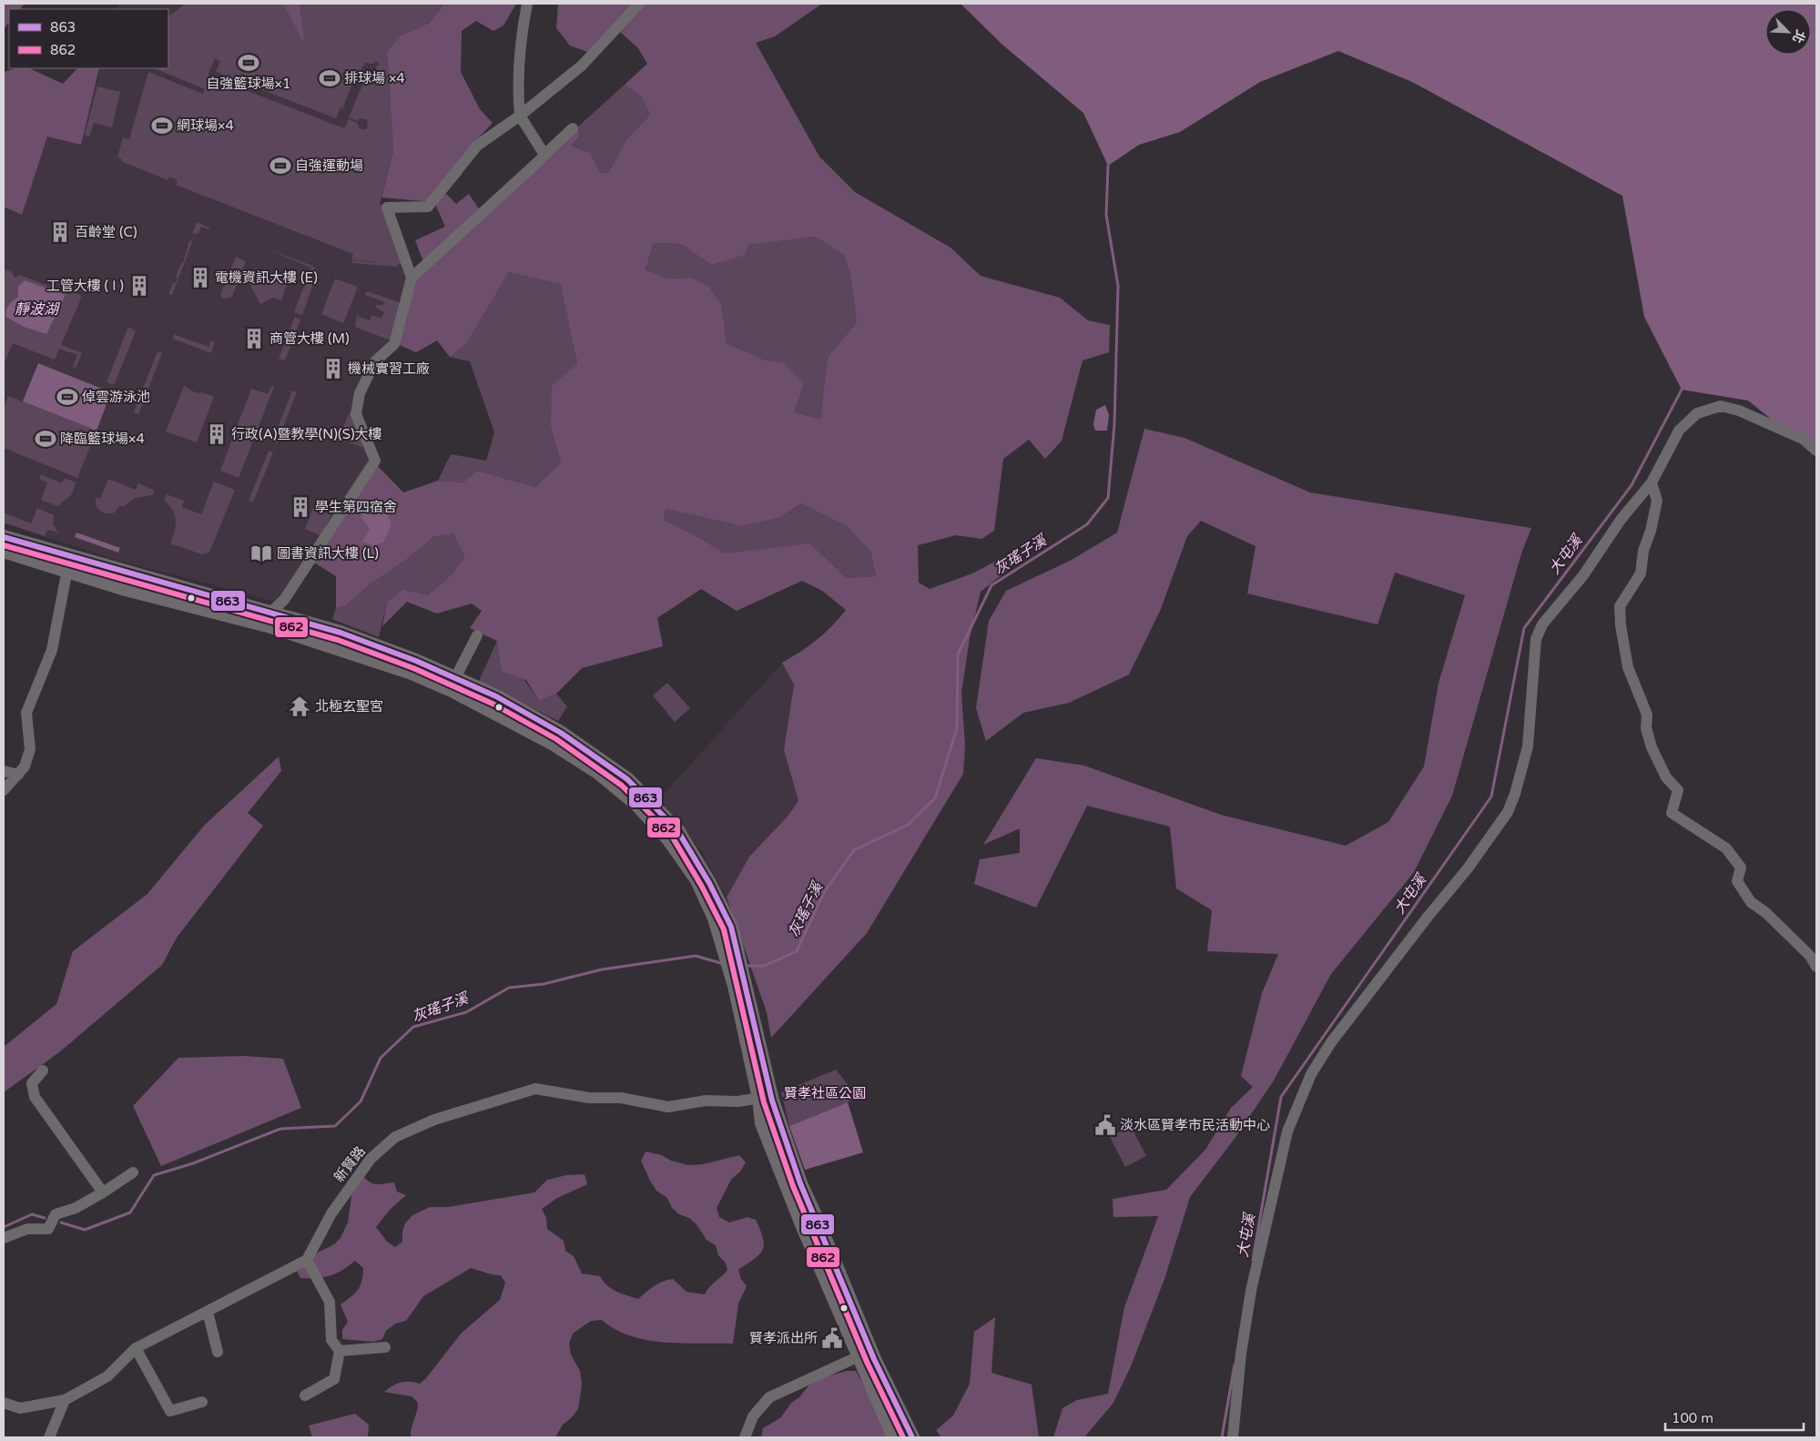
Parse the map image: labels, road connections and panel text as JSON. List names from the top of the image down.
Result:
{
  "streets": {
    "street": ["新賢路"]
  },
  "water": ["靜波湖", "灰瑤子溪", "大屯溪"],
  "parks": ["賢孝社區公園"],
  "places": {
    "sports": [
      "自強籃球場×1",
      "排球場 ×4",
      "網球場×4",
      "自強運動場",
      "倬雲游泳池",
      "降臨籃球場×4"
    ],
    "building": [
      "百齡堂 (C)",
      "電機資訊大樓 (E)",
      "工管大樓 ( I )",
      "商管大樓 (M)",
      "機械實習工廠",
      "行政(A)暨教學(N)(S)大樓",
      "學生第四宿舍"
    ],
    "library": ["圖書資訊大樓 (L)"],
    "temple": ["北極玄聖宮"],
    "public building": ["淡水區賢孝市民活動中心", "賢孝派出所"]
  },
  "lines": ["transit line 863", "transit line 862"],
  "legend": ["863", "862"],
  "scale_bar": "100 m",
  "north": "bottom right"
}
